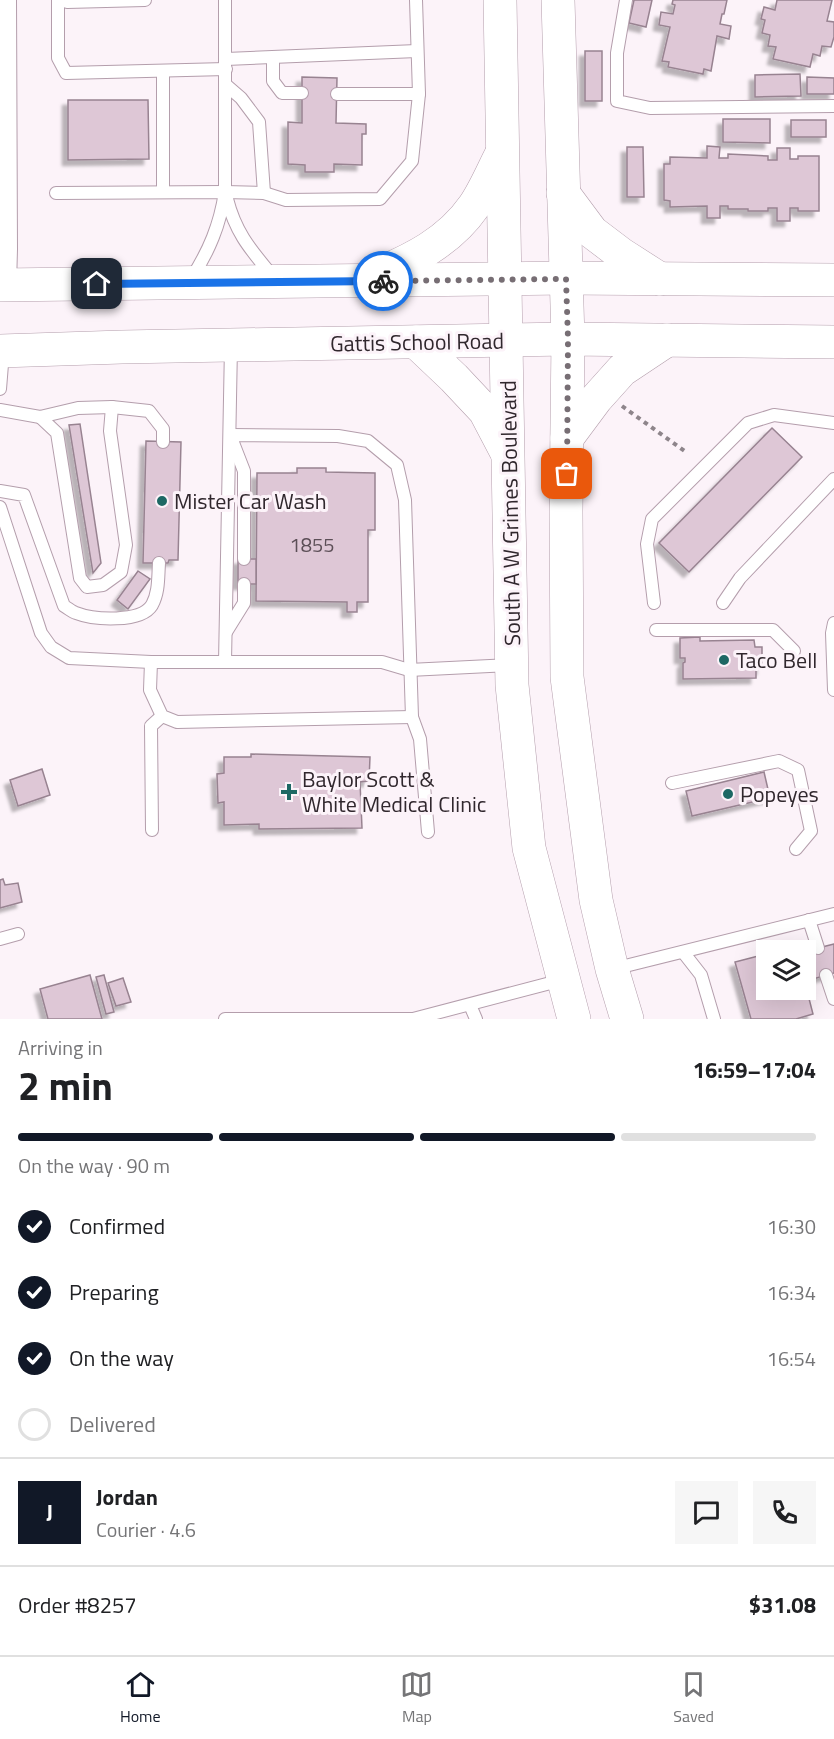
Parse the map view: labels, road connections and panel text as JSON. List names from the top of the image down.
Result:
{
  "streets": {
    "main road": ["Gattis School Road", "South A W Grimes Boulevard"]
  },
  "crossings": [
    ["Gattis School Road", "South A W Grimes Boulevard"]
  ],
  "places": {
    "other": ["Mister Car Wash", "Taco Bell", "Popeyes"],
    "health": ["Baylor Scott & White Medical Clinic"]
  },
  "house_numbers": ["1855"],
  "page": {
    "heading": ["2 min", "Arriving in", "16:59–17:04"],
    "panel": [
      "Jordan",
      "Courier · 4.6",
      "Order #8257",
      "$31.08"
    ],
    "bar": "On the way · 90 m",
    "list": [
      ["Confirmed", "16:30"],
      ["Preparing", "16:34"],
      ["On the way", "16:54"],
      "Delivered"
    ],
    "round": "J",
    "tabs": ["Home", "Map", "Saved"]
  }
}
